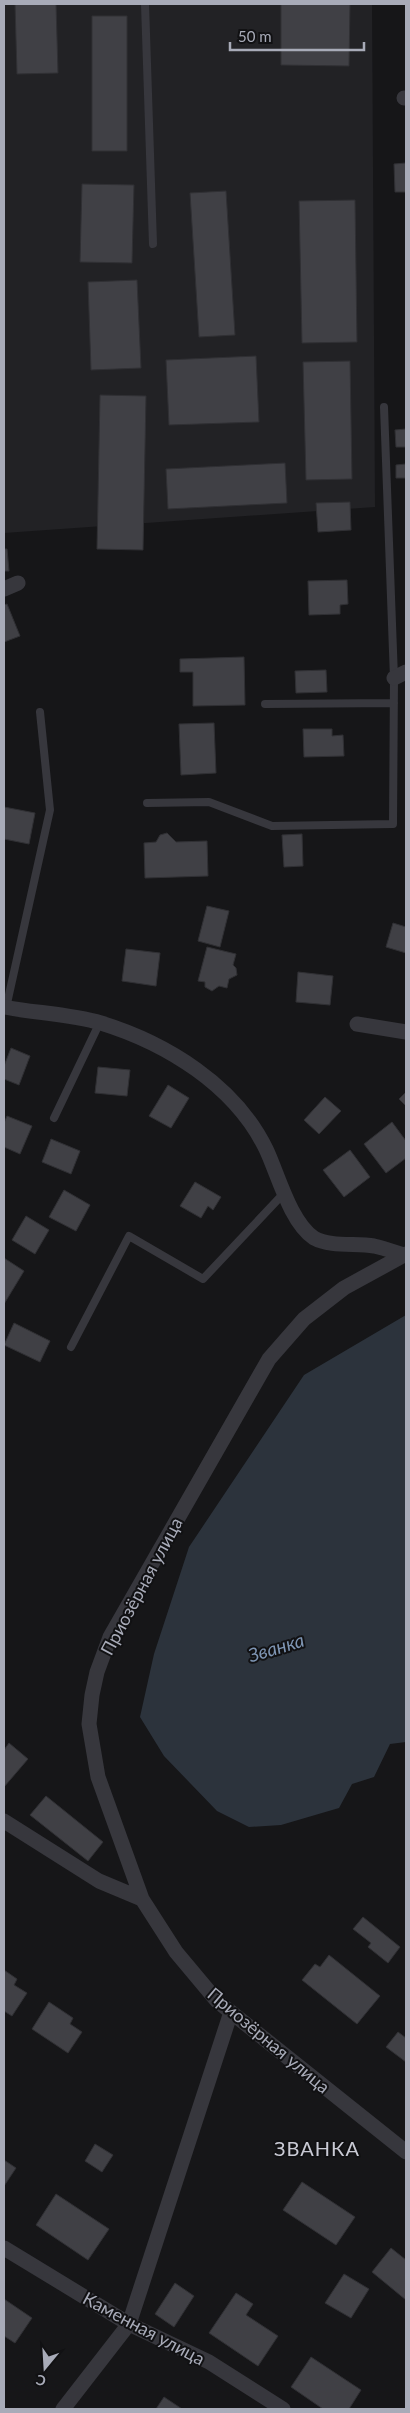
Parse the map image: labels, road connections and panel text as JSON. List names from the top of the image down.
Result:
{
  "streets": {
    "street": ["Приозёрная улица", "Каменная улица"]
  },
  "districts": ["ЗВАНКА"],
  "water": ["Званка"],
  "scale_bar": "50 m",
  "north": "bottom"
}
